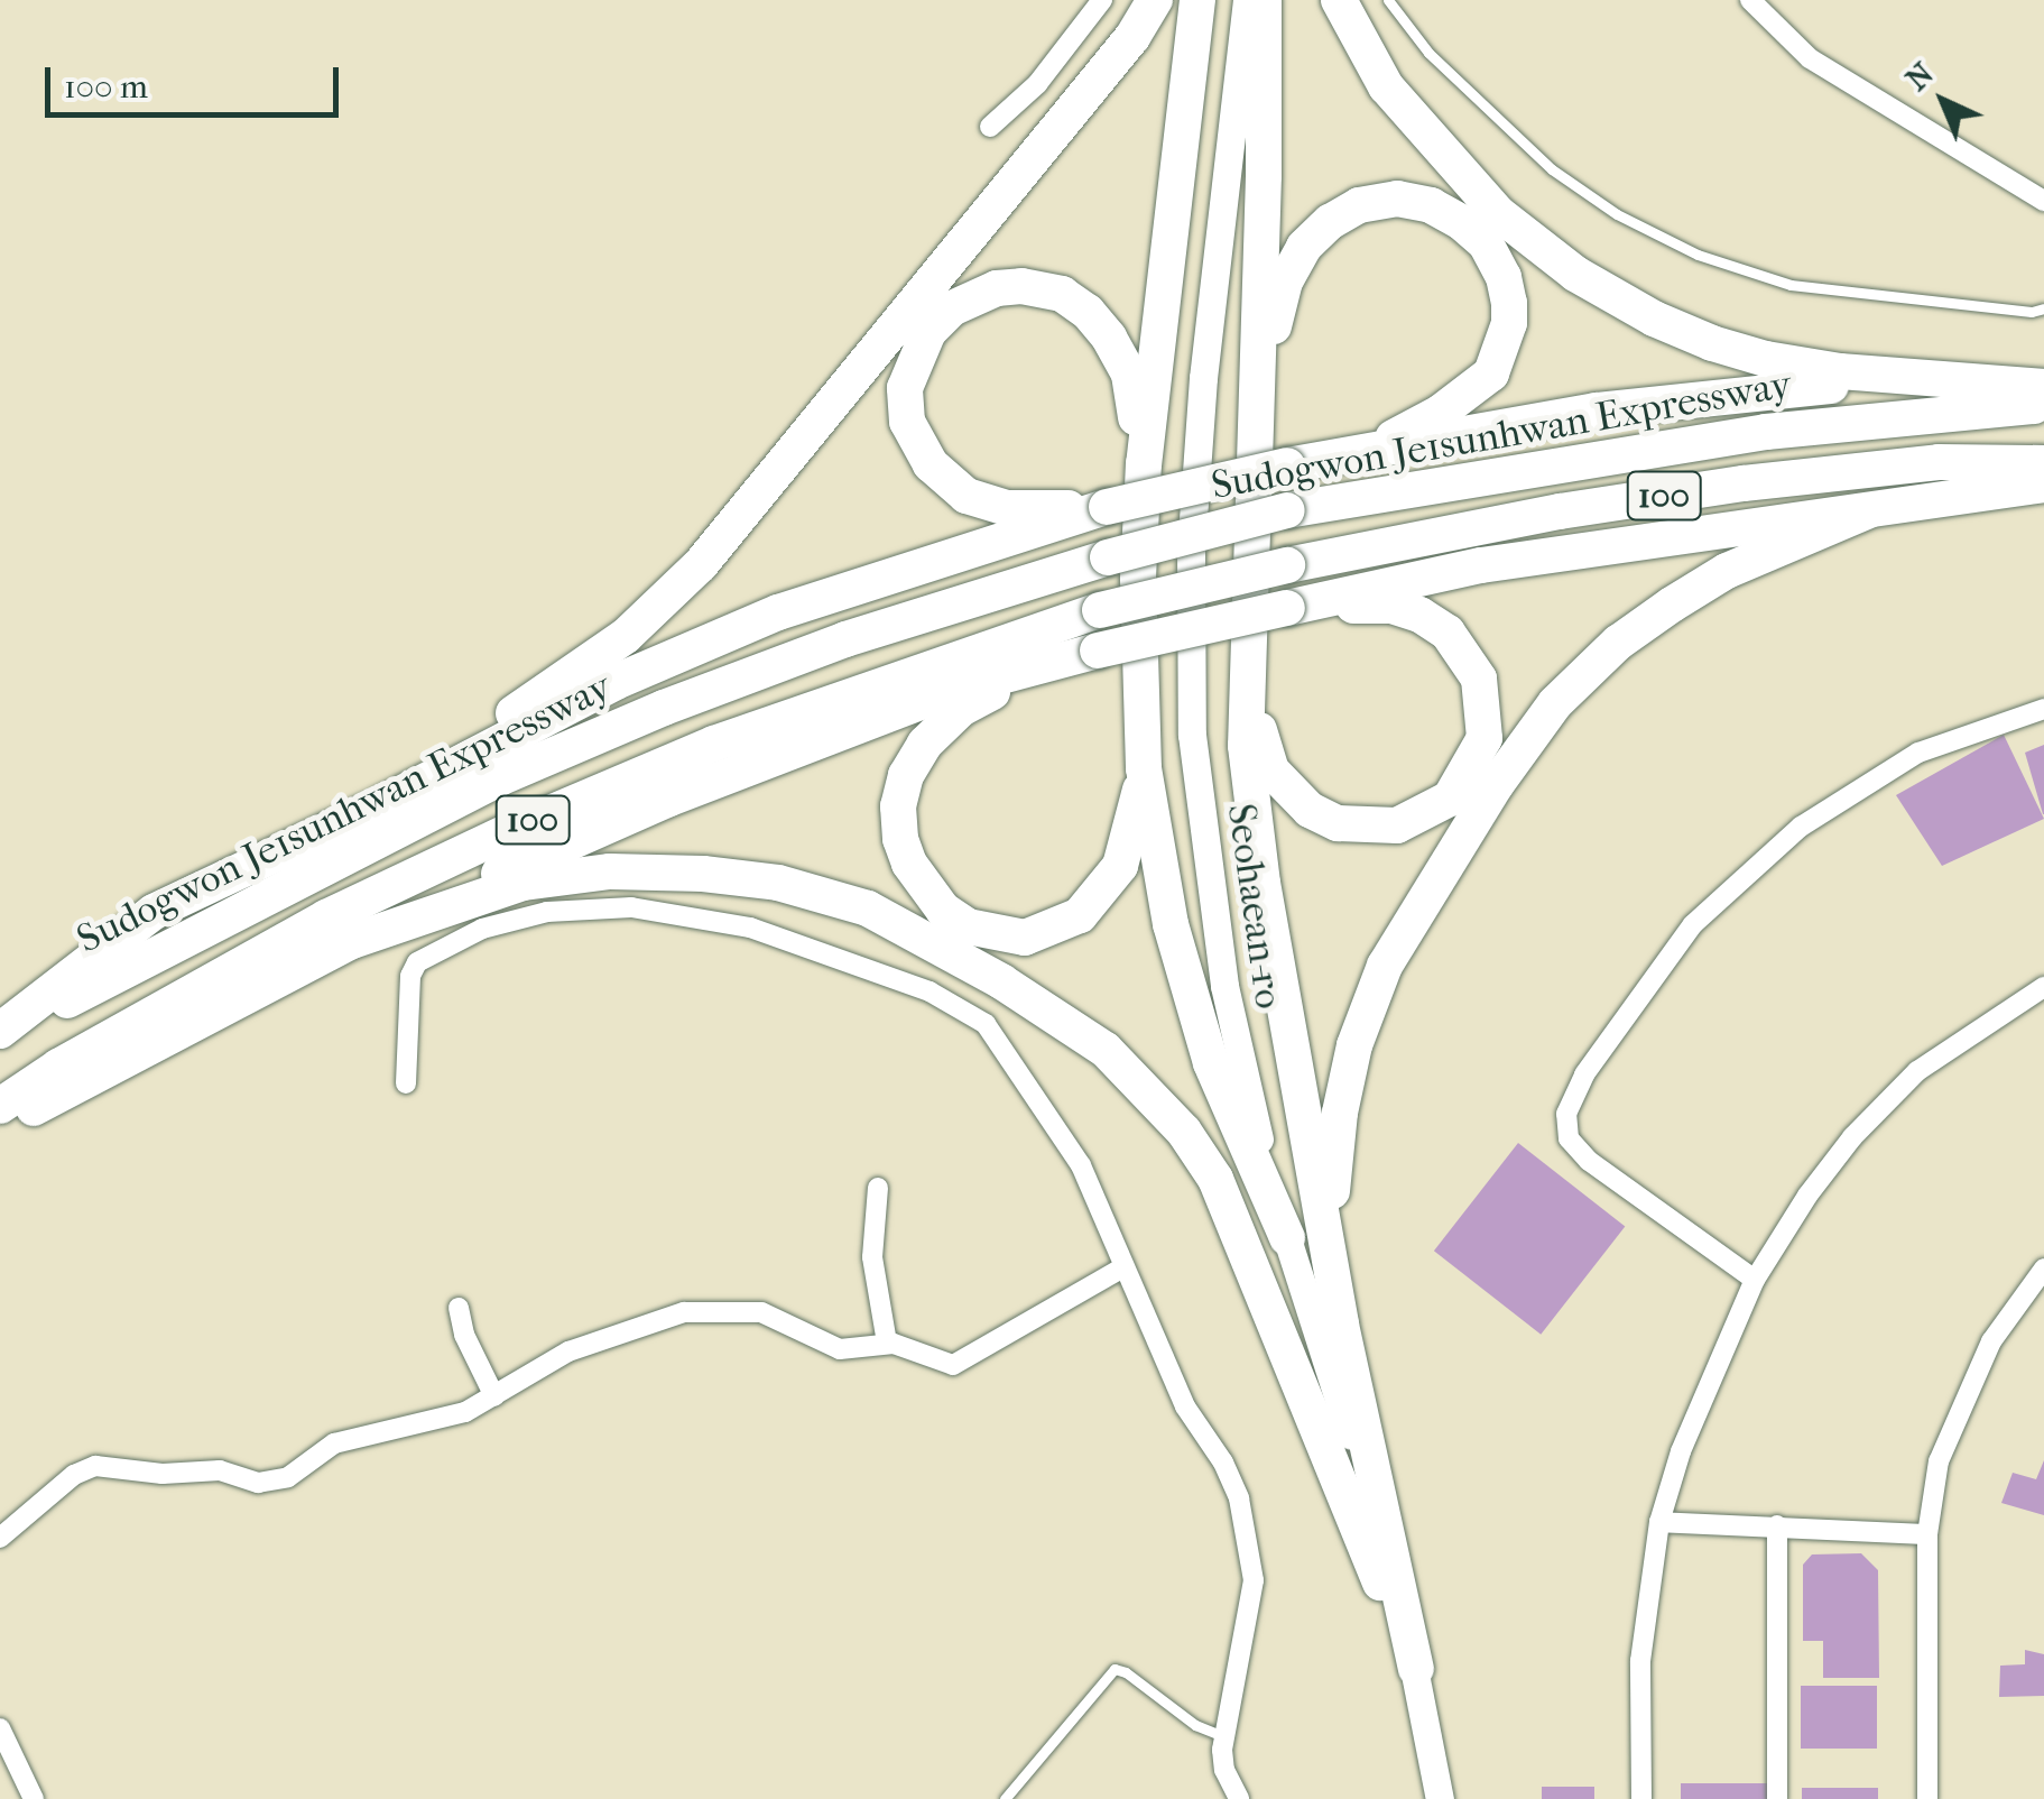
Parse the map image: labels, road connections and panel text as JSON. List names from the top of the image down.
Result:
{
  "streets": {
    "highway": ["Sudogwon Je1sunhwan Expressway", "100"],
    "main road": ["Seohaean-ro"]
  },
  "scale_bar": "100 m",
  "north": "top left"
}
